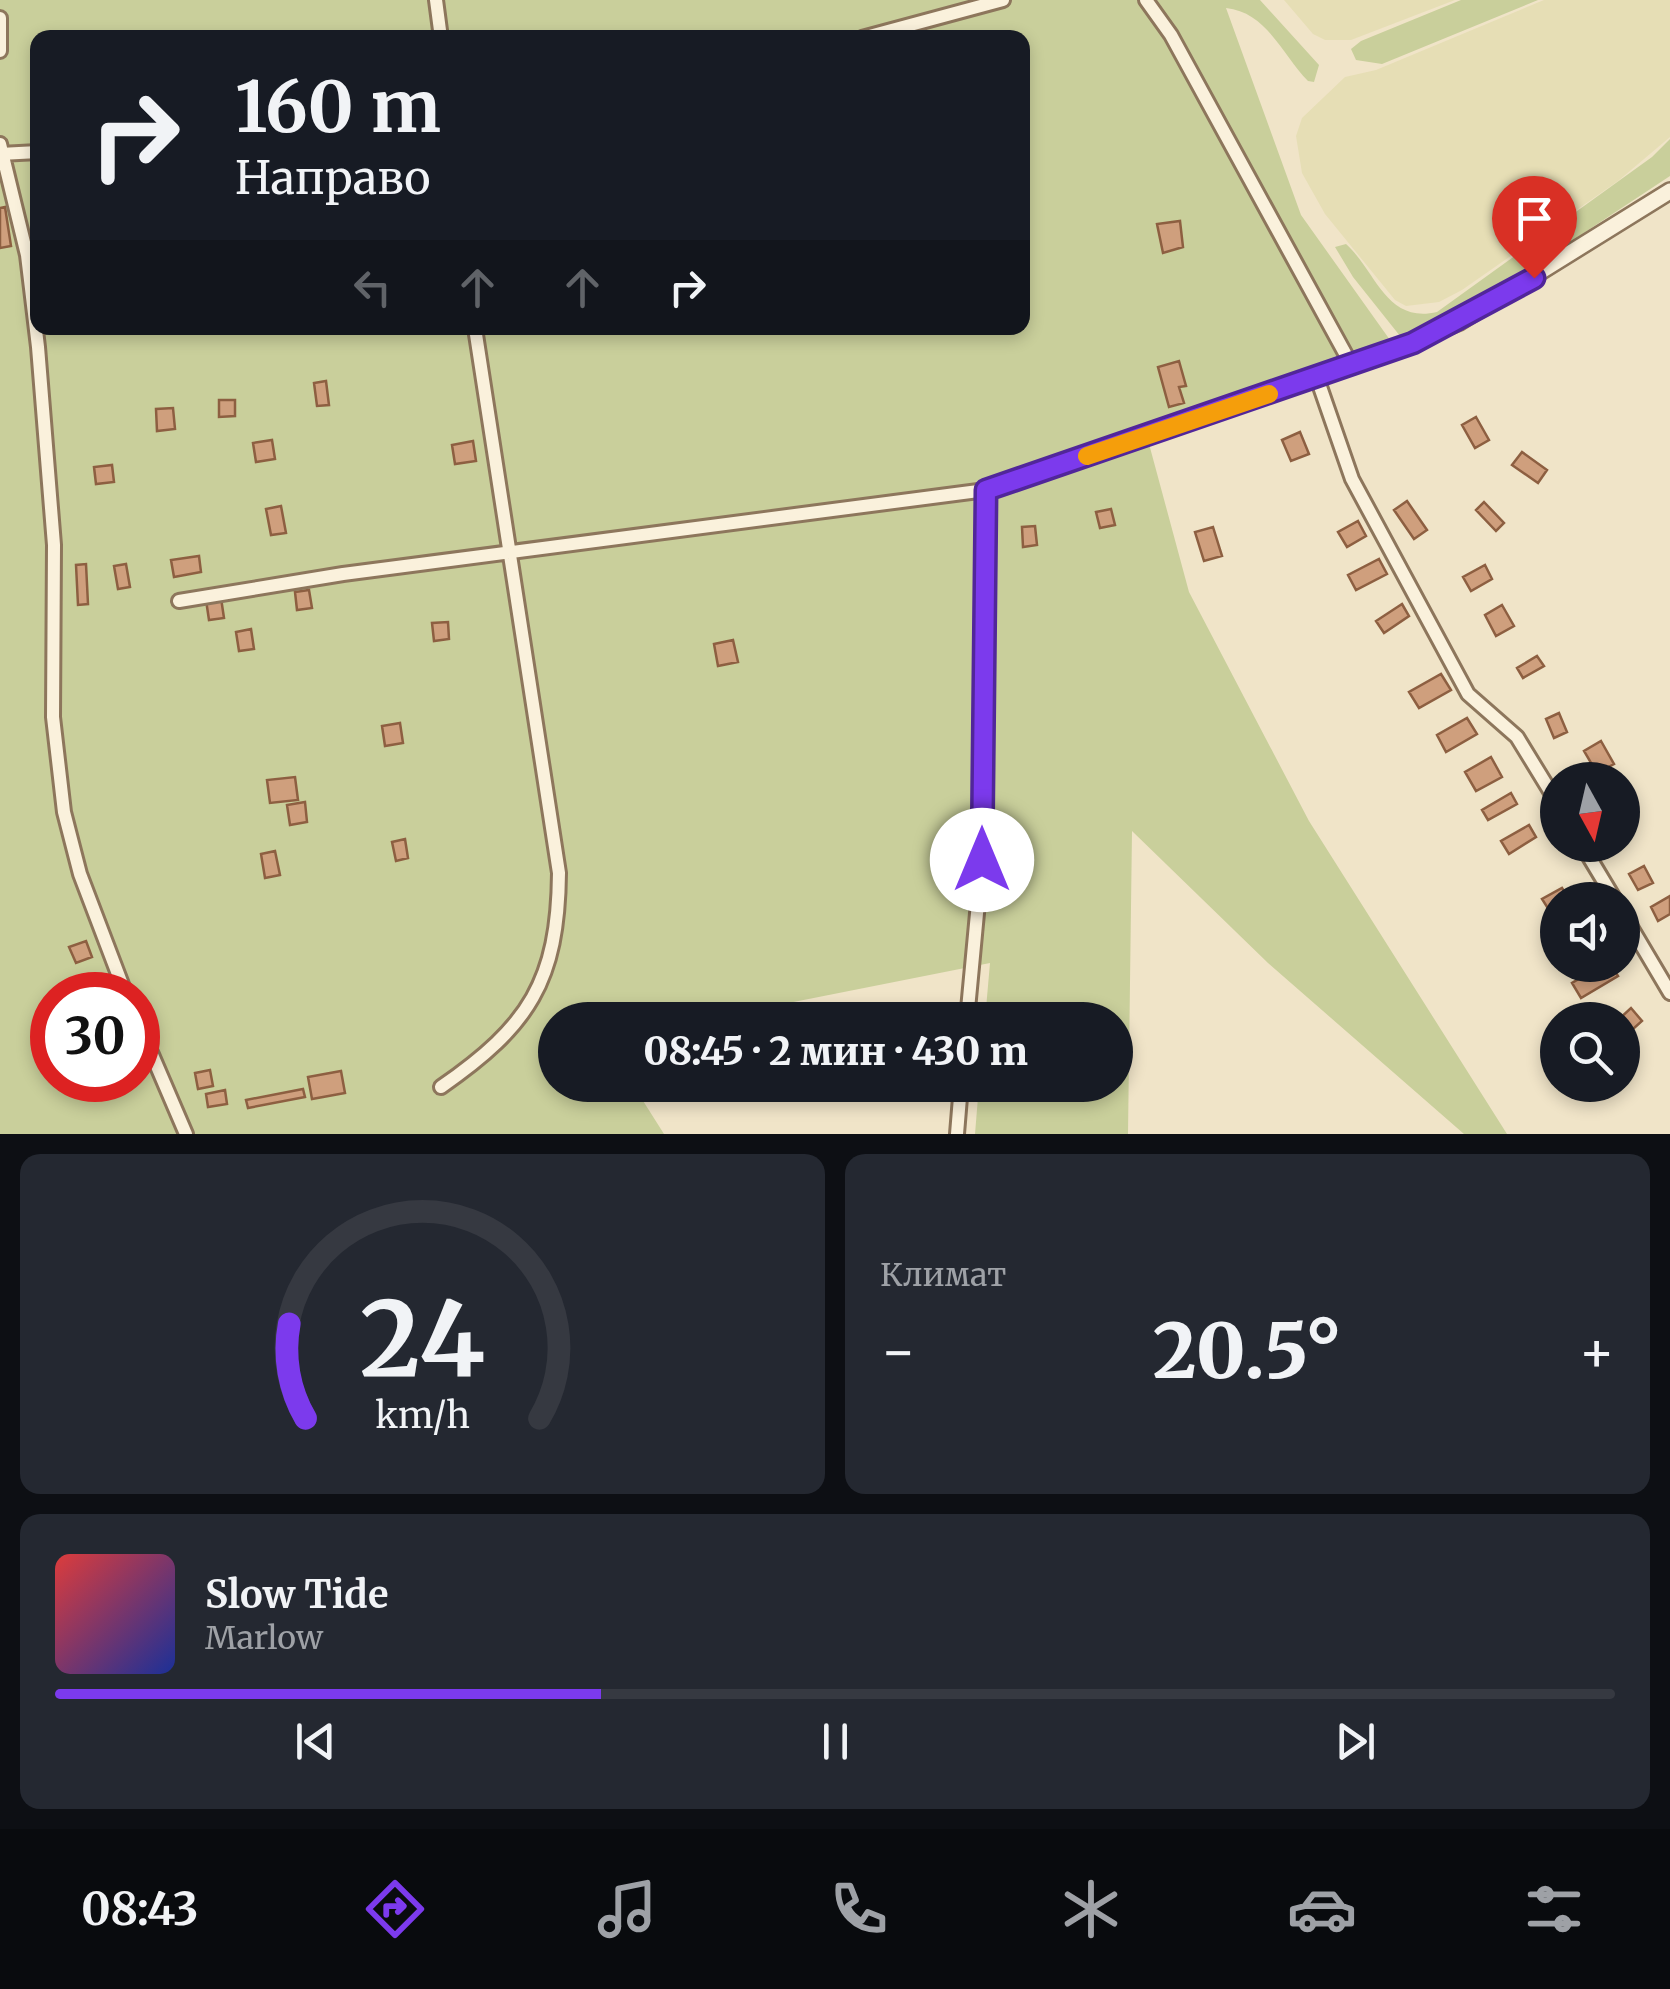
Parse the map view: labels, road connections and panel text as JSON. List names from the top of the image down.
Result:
{
  "north": "bottom",
  "page": {
    "turn": ["160 m", "Направо"],
    "limit": "30",
    "trip": "08:45 · 2 мин · 430 m",
    "tile": "Климат",
    "heat": ["−", "20.5°", "+"],
    "song": ["Slow Tide", "Marlow"],
    "tabs": "08:43",
    "gauge": ["24", "km/h"]
  }
}
